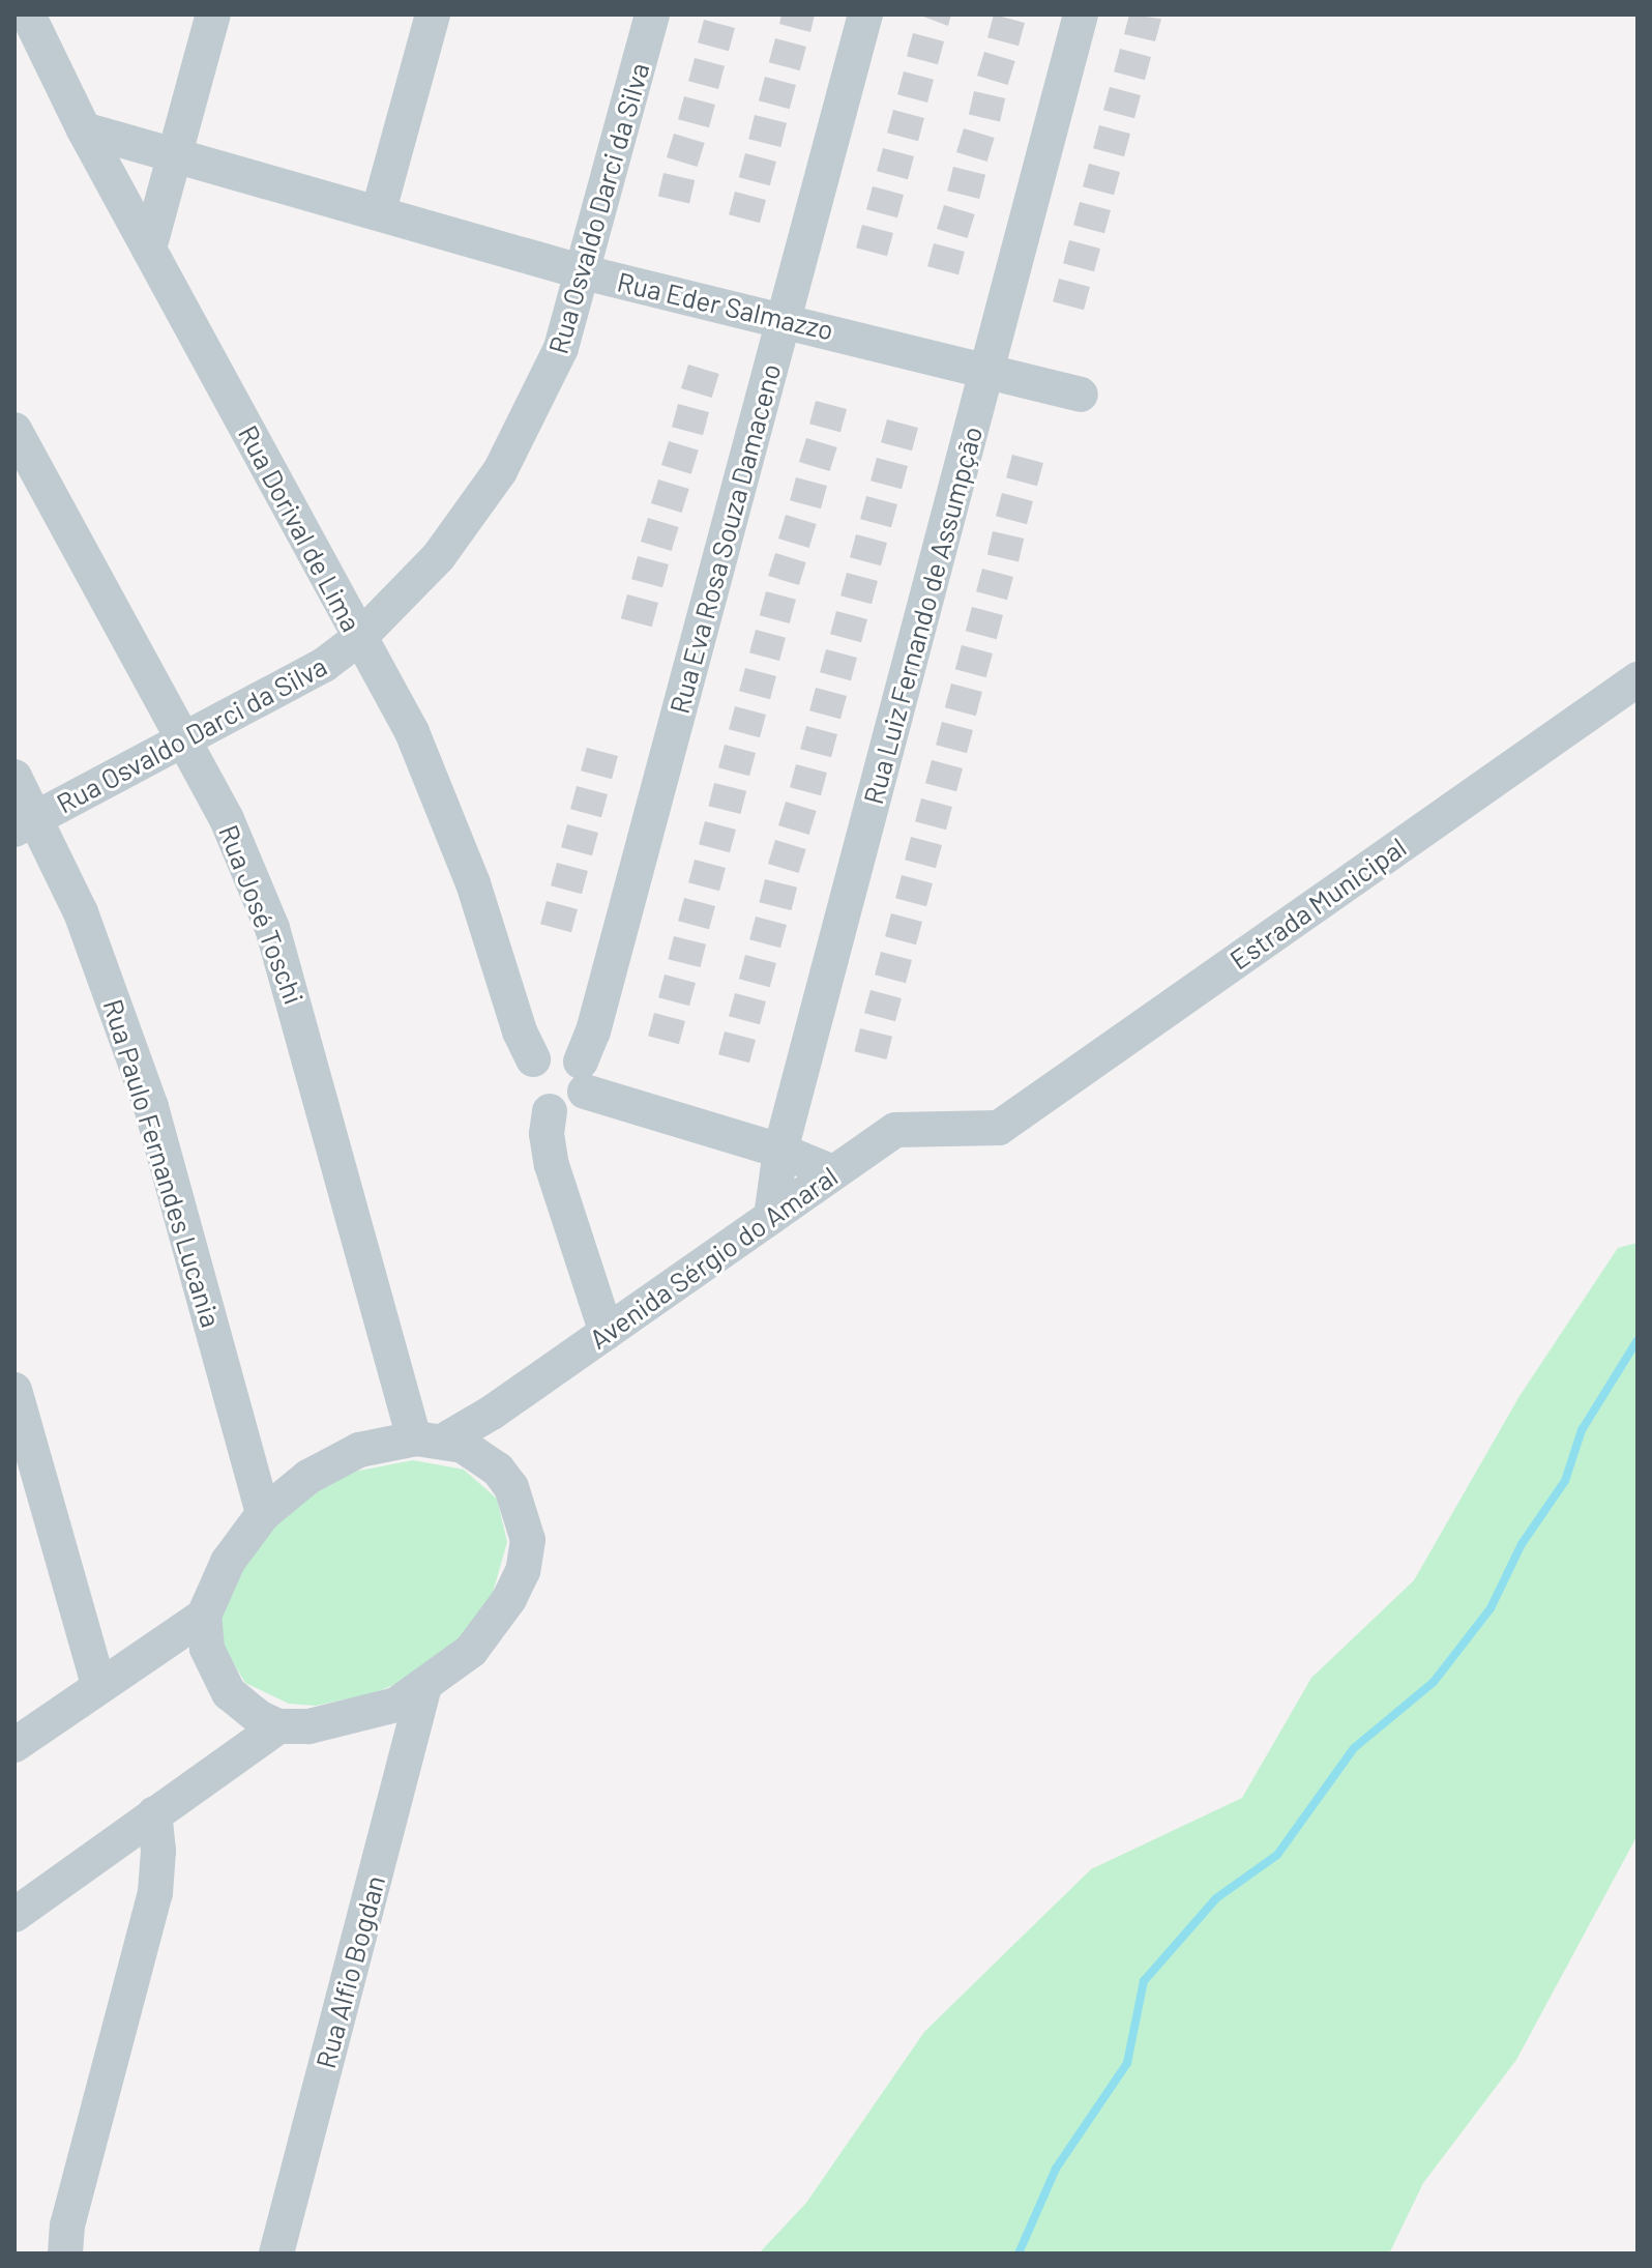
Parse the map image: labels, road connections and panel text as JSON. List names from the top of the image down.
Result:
{
  "streets": {
    "street": [
      "Rua Osvaldo Darci da Silva",
      "Rua Eder Salmazzo",
      "Rua Dorival de Lima",
      "Rua Eva Rosa Souza Damaceno",
      "Rua Luiz Fernando de Assumpção",
      "Estrada Municipal",
      "Rua José Toschi",
      "Rua Paulo Fernandes Lucania",
      "Avenida Sérgio do Amaral",
      "Rua Alfio Bogdan"
    ]
  },
  "crossings": [
    ["Rua Osvaldo Darci da Silva", "Rua Eder Salmazzo"],
    ["Rua Osvaldo Darci da Silva", "Rua Dorival de Lima"],
    ["Rua Osvaldo Darci da Silva", "Rua José Toschi"],
    ["Rua Osvaldo Darci da Silva", "Rua Paulo Fernandes Lucania"],
    ["Rua Eder Salmazzo", "Rua Dorival de Lima"],
    ["Rua Eder Salmazzo", "Rua Eva Rosa Souza Damaceno"],
    ["Rua Eder Salmazzo", "Rua Luiz Fernando de Assumpção"],
    ["Rua Dorival de Lima", "Rua Eva Rosa Souza Damaceno"],
    ["Rua Luiz Fernando de Assumpção", "Avenida Sérgio do Amaral"],
    ["Estrada Municipal", "Avenida Sérgio do Amaral"],
    ["Rua José Toschi", "Avenida Sérgio do Amaral"]
  ]
}
